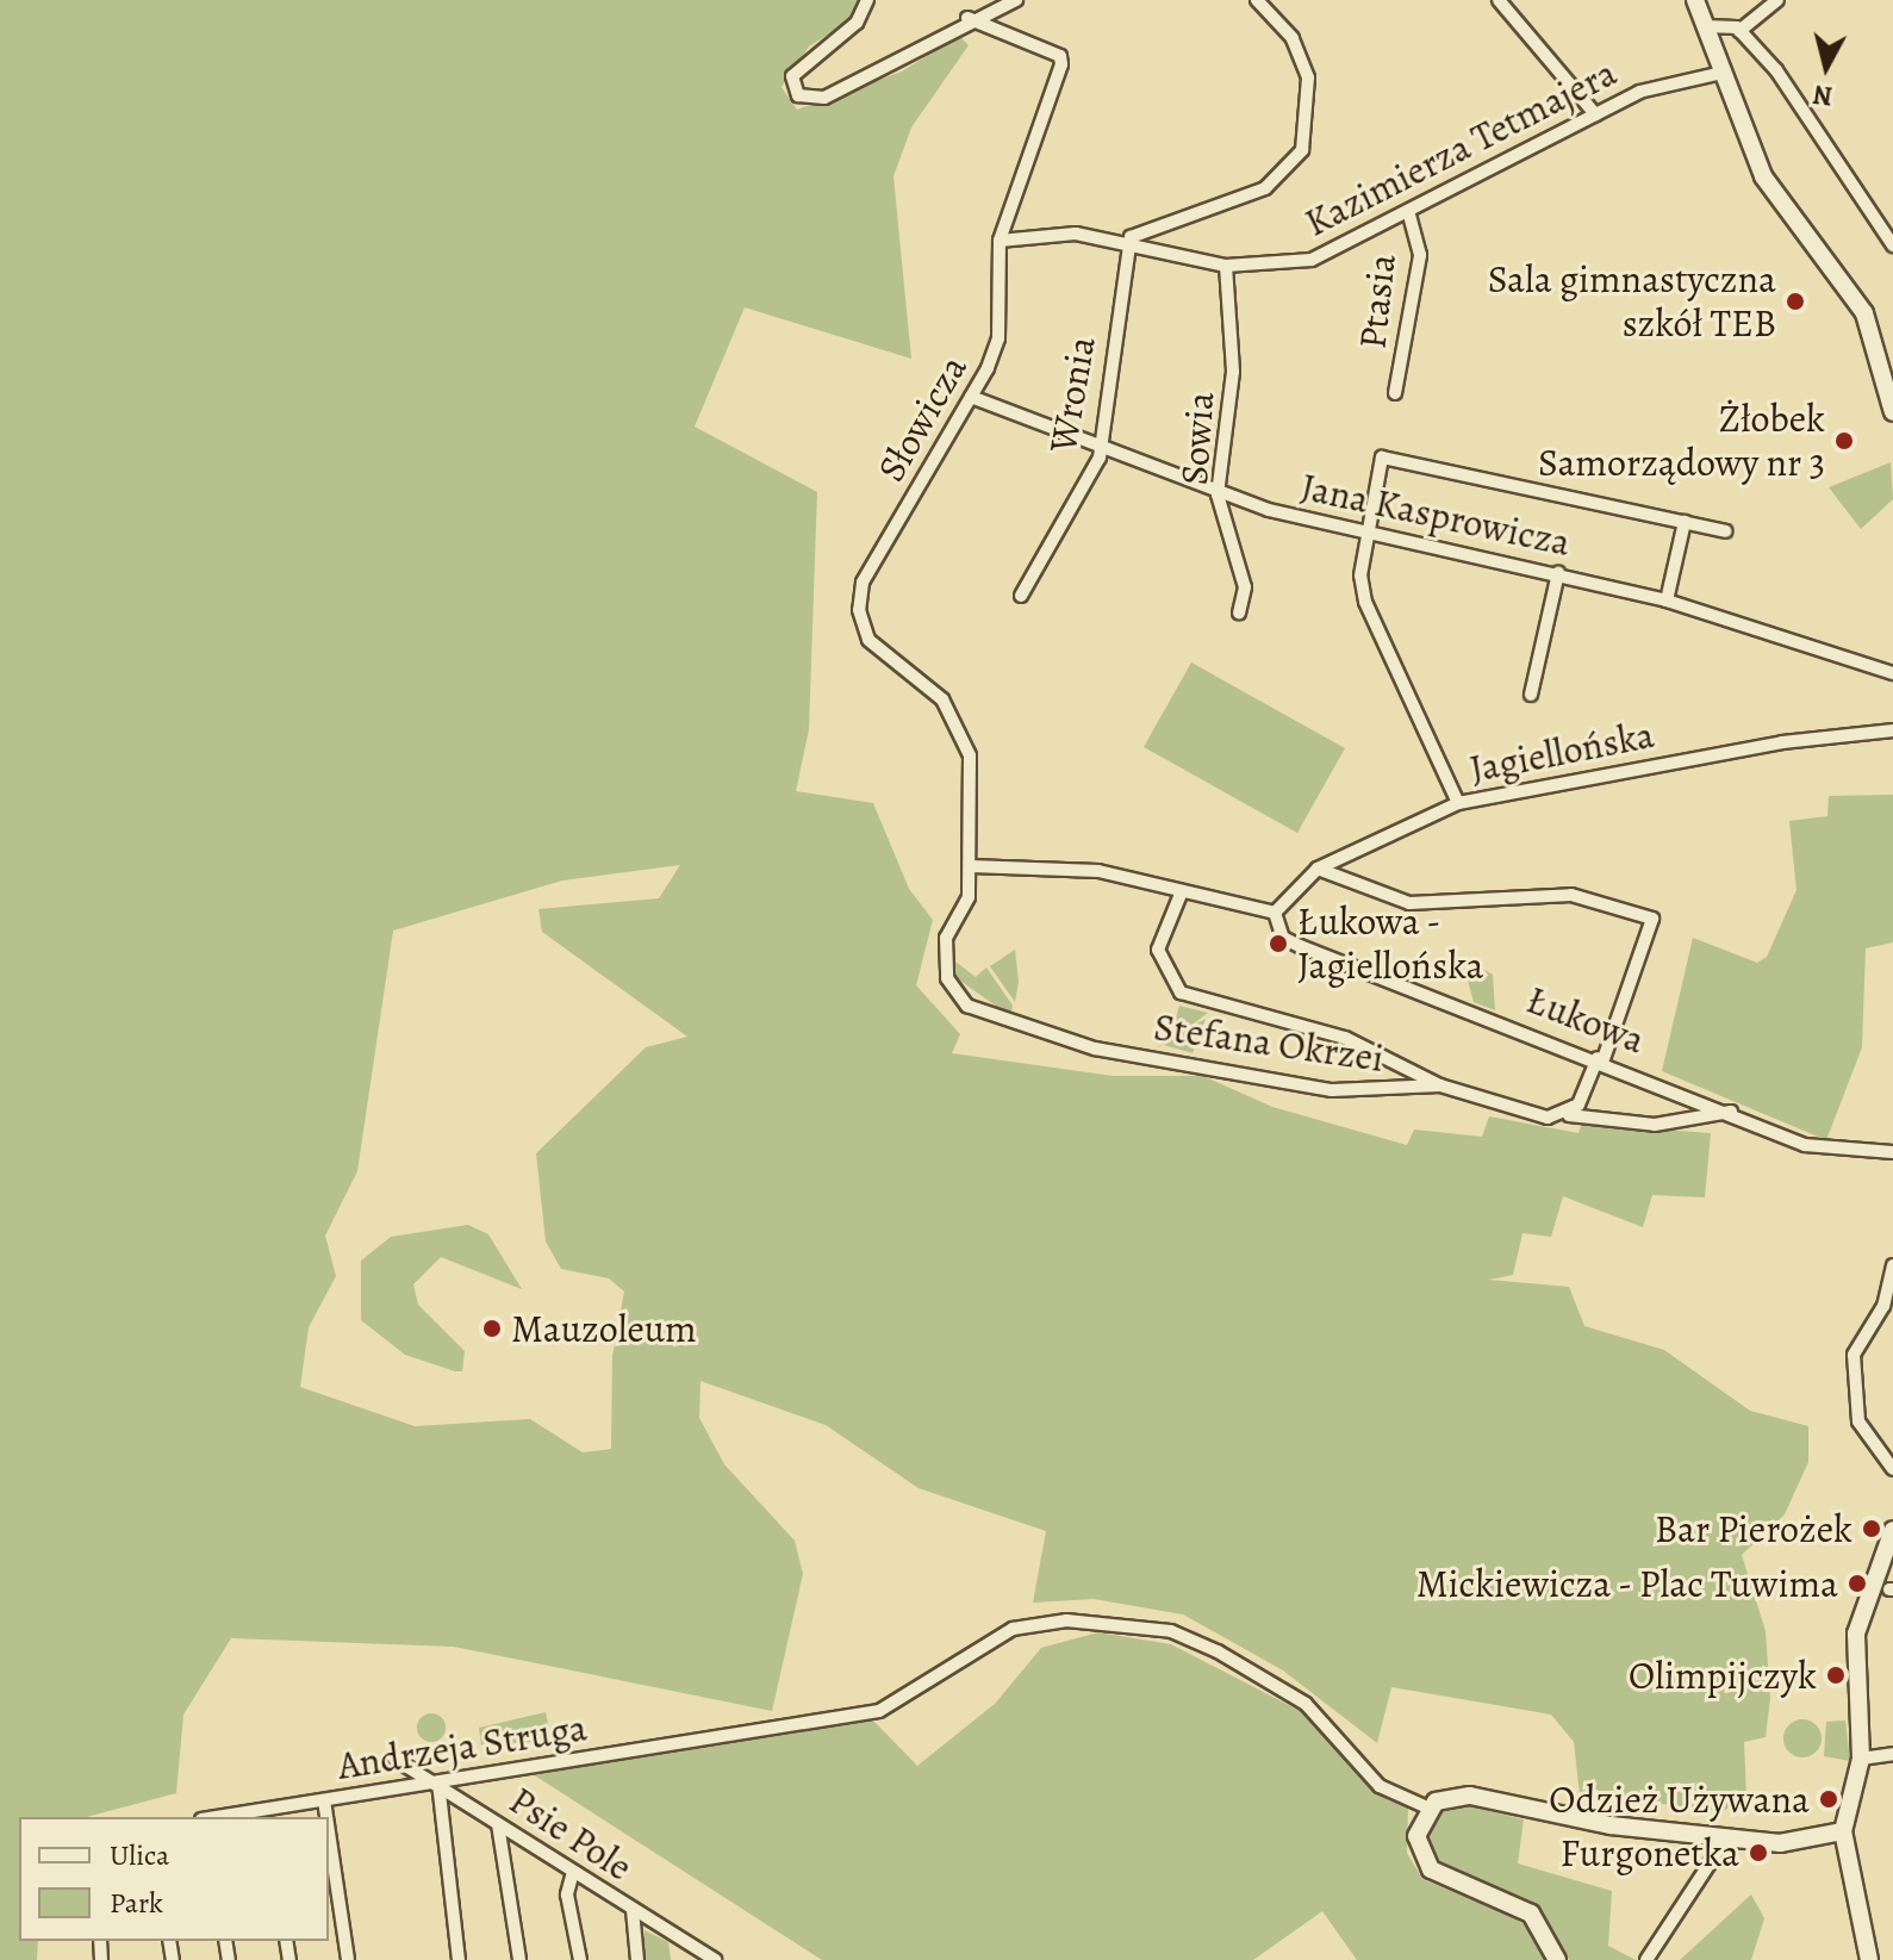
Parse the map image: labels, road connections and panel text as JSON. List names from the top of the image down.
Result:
{
  "streets": {
    "street": [
      "Kazimierza Tetmajera",
      "Ptasia",
      "Wronia",
      "Słowicza",
      "Sowia",
      "Jana Kasprowicza",
      "Jagiellońska",
      "Łukowa",
      "Stefana Okrzei",
      "Andrzeja Struga",
      "Psie Pole"
    ]
  },
  "crossings": [
    ["Kazimierza Tetmajera", "Ptasia"],
    ["Kazimierza Tetmajera", "Wronia"],
    ["Kazimierza Tetmajera", "Słowicza"],
    ["Kazimierza Tetmajera", "Sowia"],
    ["Wronia", "Jana Kasprowicza"],
    ["Słowicza", "Jana Kasprowicza"],
    ["Słowicza", "Stefana Okrzei"],
    ["Sowia", "Jana Kasprowicza"],
    ["Jagiellońska", "Łukowa"],
    ["Andrzeja Struga", "Psie Pole"]
  ],
  "places": [
    "Sala gimnastyczna szkół TEB",
    "Żłobek Samorządowy nr 3",
    "Łukowa - Jagiellońska",
    "Mauzoleum",
    "Bar Pierożek",
    "Mickiewicza - Plac Tuwima",
    "Olimpijczyk",
    "Odzież Używana",
    "Furgonetka"
  ],
  "legend": ["Ulica", "Park"],
  "north": "bottom"
}
